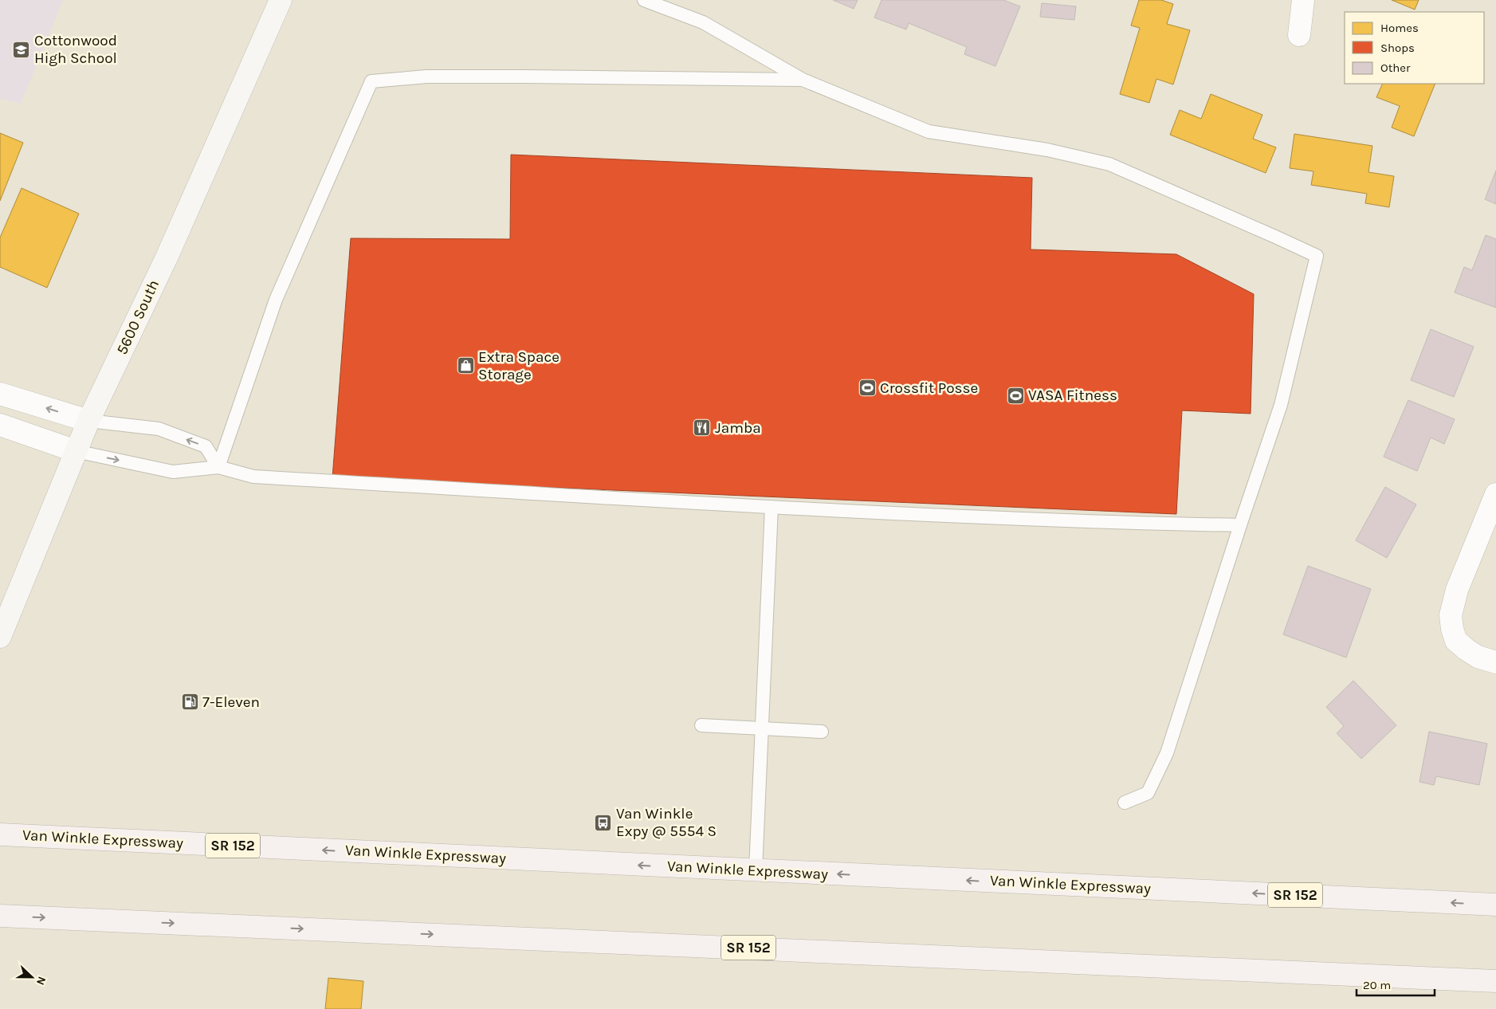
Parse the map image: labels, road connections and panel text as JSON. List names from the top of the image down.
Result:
{
  "streets": {
    "main road": ["5600 South", "Van Winkle Expressway", "SR 152"]
  },
  "places": {
    "school or university": ["Cottonwood High School"],
    "shop": ["Extra Space Storage"],
    "sports": ["Crossfit Posse", "VASA Fitness"],
    "restaurant": ["Jamba"],
    "fuel station": ["7-Eleven"],
    "bus stop": ["Van Winkle Expy @ 5554 S"]
  },
  "legend": ["Homes", "Shops", "Other"],
  "scale_bar": "20 m",
  "north": "right"
}
